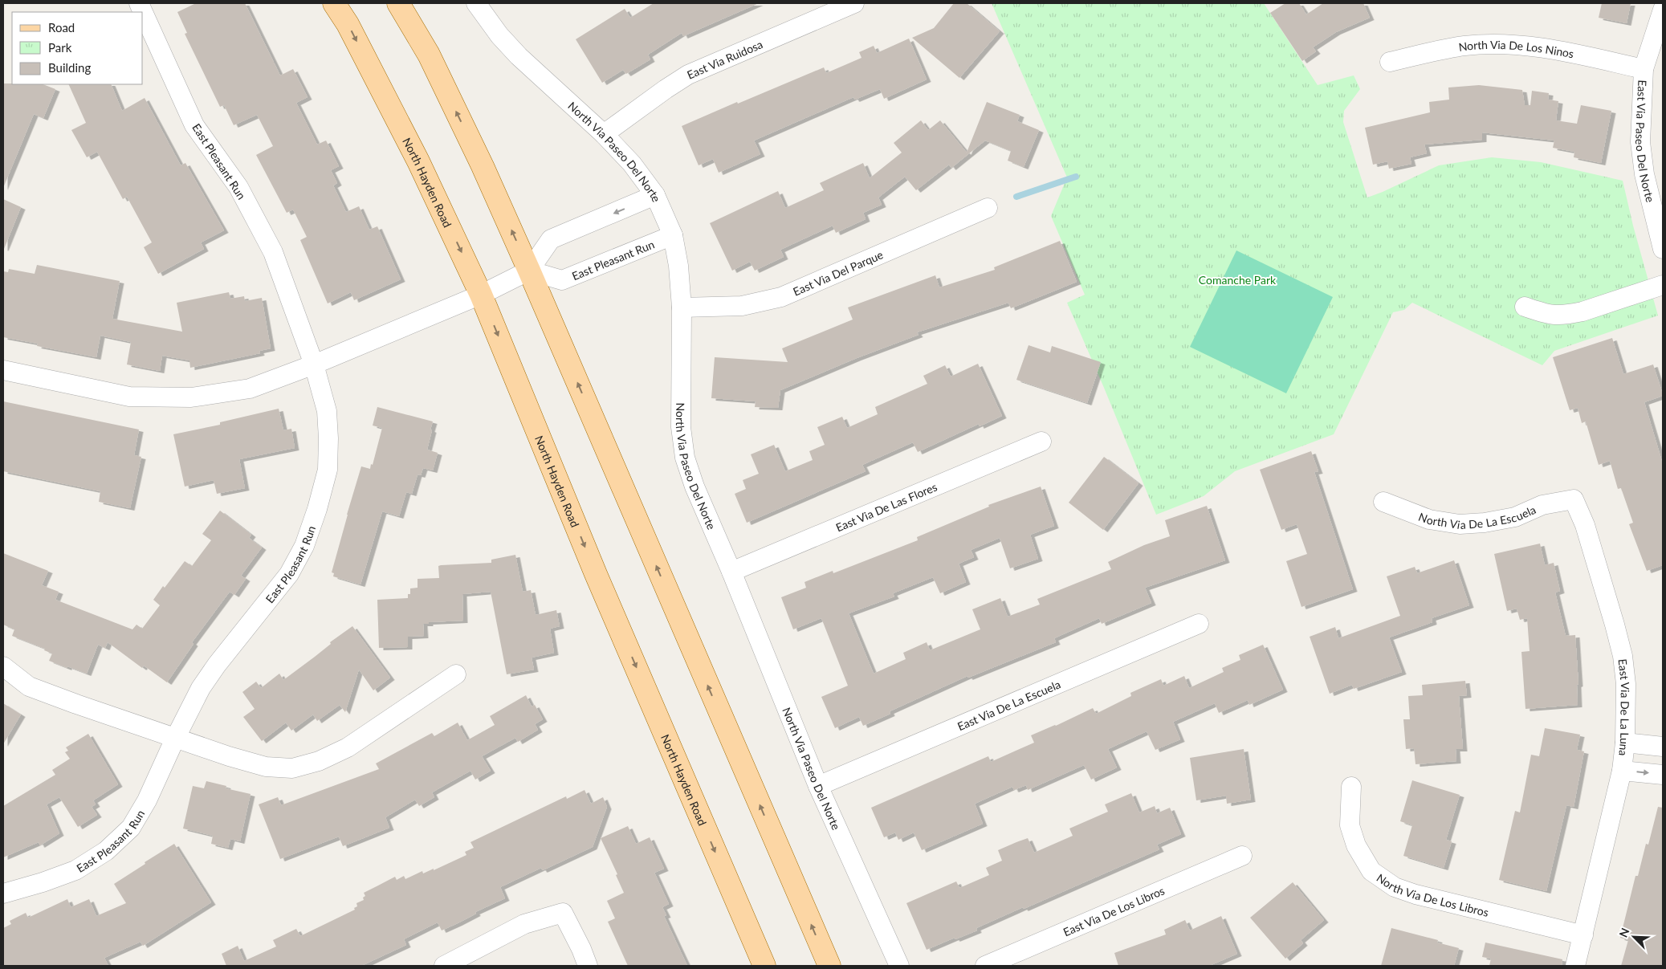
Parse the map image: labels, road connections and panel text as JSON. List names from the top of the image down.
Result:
{
  "streets": {
    "main road": ["North Hayden Road"],
    "street": [
      "North Via De Los Ninos",
      "East Via Ruidosa",
      "East Via Paseo Del Norte",
      "North Via Paseo Del Norte",
      "East Pleasant Run",
      "East Via Del Parque",
      "East Via De Las Flores",
      "North Via De La Escuela",
      "East Via De La Escuela",
      "East Via De La Luna",
      "North Via De Los Libros",
      "East Via De Los Libros"
    ]
  },
  "crossings": [
    ["North Via De Los Ninos", "East Via Paseo Del Norte"],
    ["East Via Ruidosa", "North Via Paseo Del Norte"],
    ["North Via Paseo Del Norte", "East Pleasant Run"],
    ["North Via Paseo Del Norte", "East Via Del Parque"],
    ["North Via Paseo Del Norte", "East Via De Las Flores"],
    ["North Via Paseo Del Norte", "East Via De La Escuela"],
    ["North Via De La Escuela", "East Via De La Luna"],
    ["East Via De La Luna", "North Via De Los Libros"]
  ],
  "parks": ["Comanche Park"],
  "legend": ["Road", "Park", "Building"],
  "north": "top left"
}
